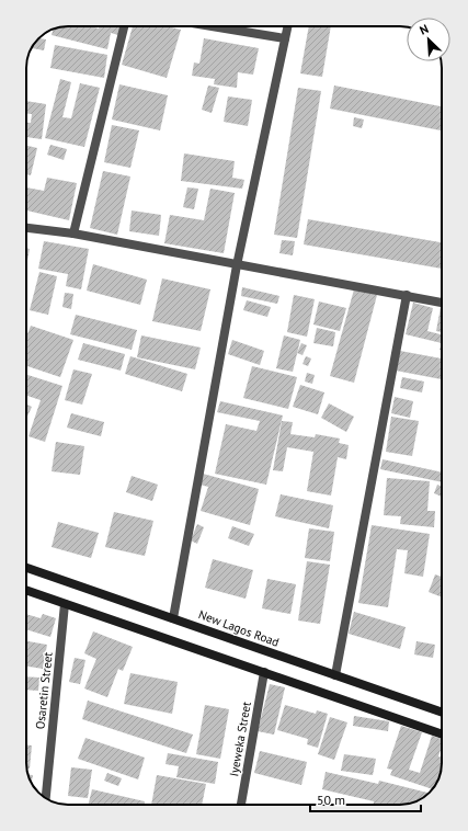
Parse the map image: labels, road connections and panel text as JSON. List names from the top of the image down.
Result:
{
  "streets": {
    "main road": ["New Lagos Road"],
    "street": ["Osaretin Street", "Iyeweka Street"]
  },
  "scale_bar": "50 m",
  "north": "top left"
}
